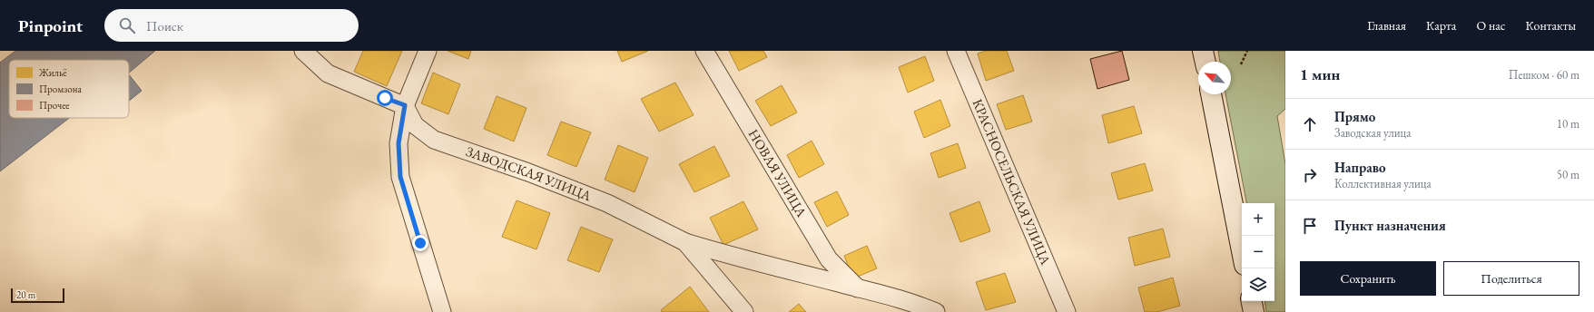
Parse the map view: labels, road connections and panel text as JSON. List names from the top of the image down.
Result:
{
  "streets": {
    "street": ["НОВАЯ УЛИЦА", "ЗАВОДСКАЯ УЛИЦА", "КРАСНОСЕЛЬСКАЯ УЛИЦА"]
  },
  "legend": ["Жильё", "Промзона", "Прочее"],
  "scale_bar": "20 m",
  "north": "top left",
  "page": {
    "header": "Pinpoint",
    "search": "Поиск",
    "nav": [
      "Главная",
      "Карта",
      "О нас",
      "Контакты"
    ],
    "heading": ["1 мин", "Пешком · 60 m"],
    "list": [
      ["Прямо", "Заводская улица", "10 m"],
      ["Направо", "Коллективная улица", "50 m"],
      "Пункт назначения"
    ],
    "map_buttons": ["+", "−"],
    "buttons": ["Сохранить", "Поделиться"],
    "scale": "20 m"
  }
}
